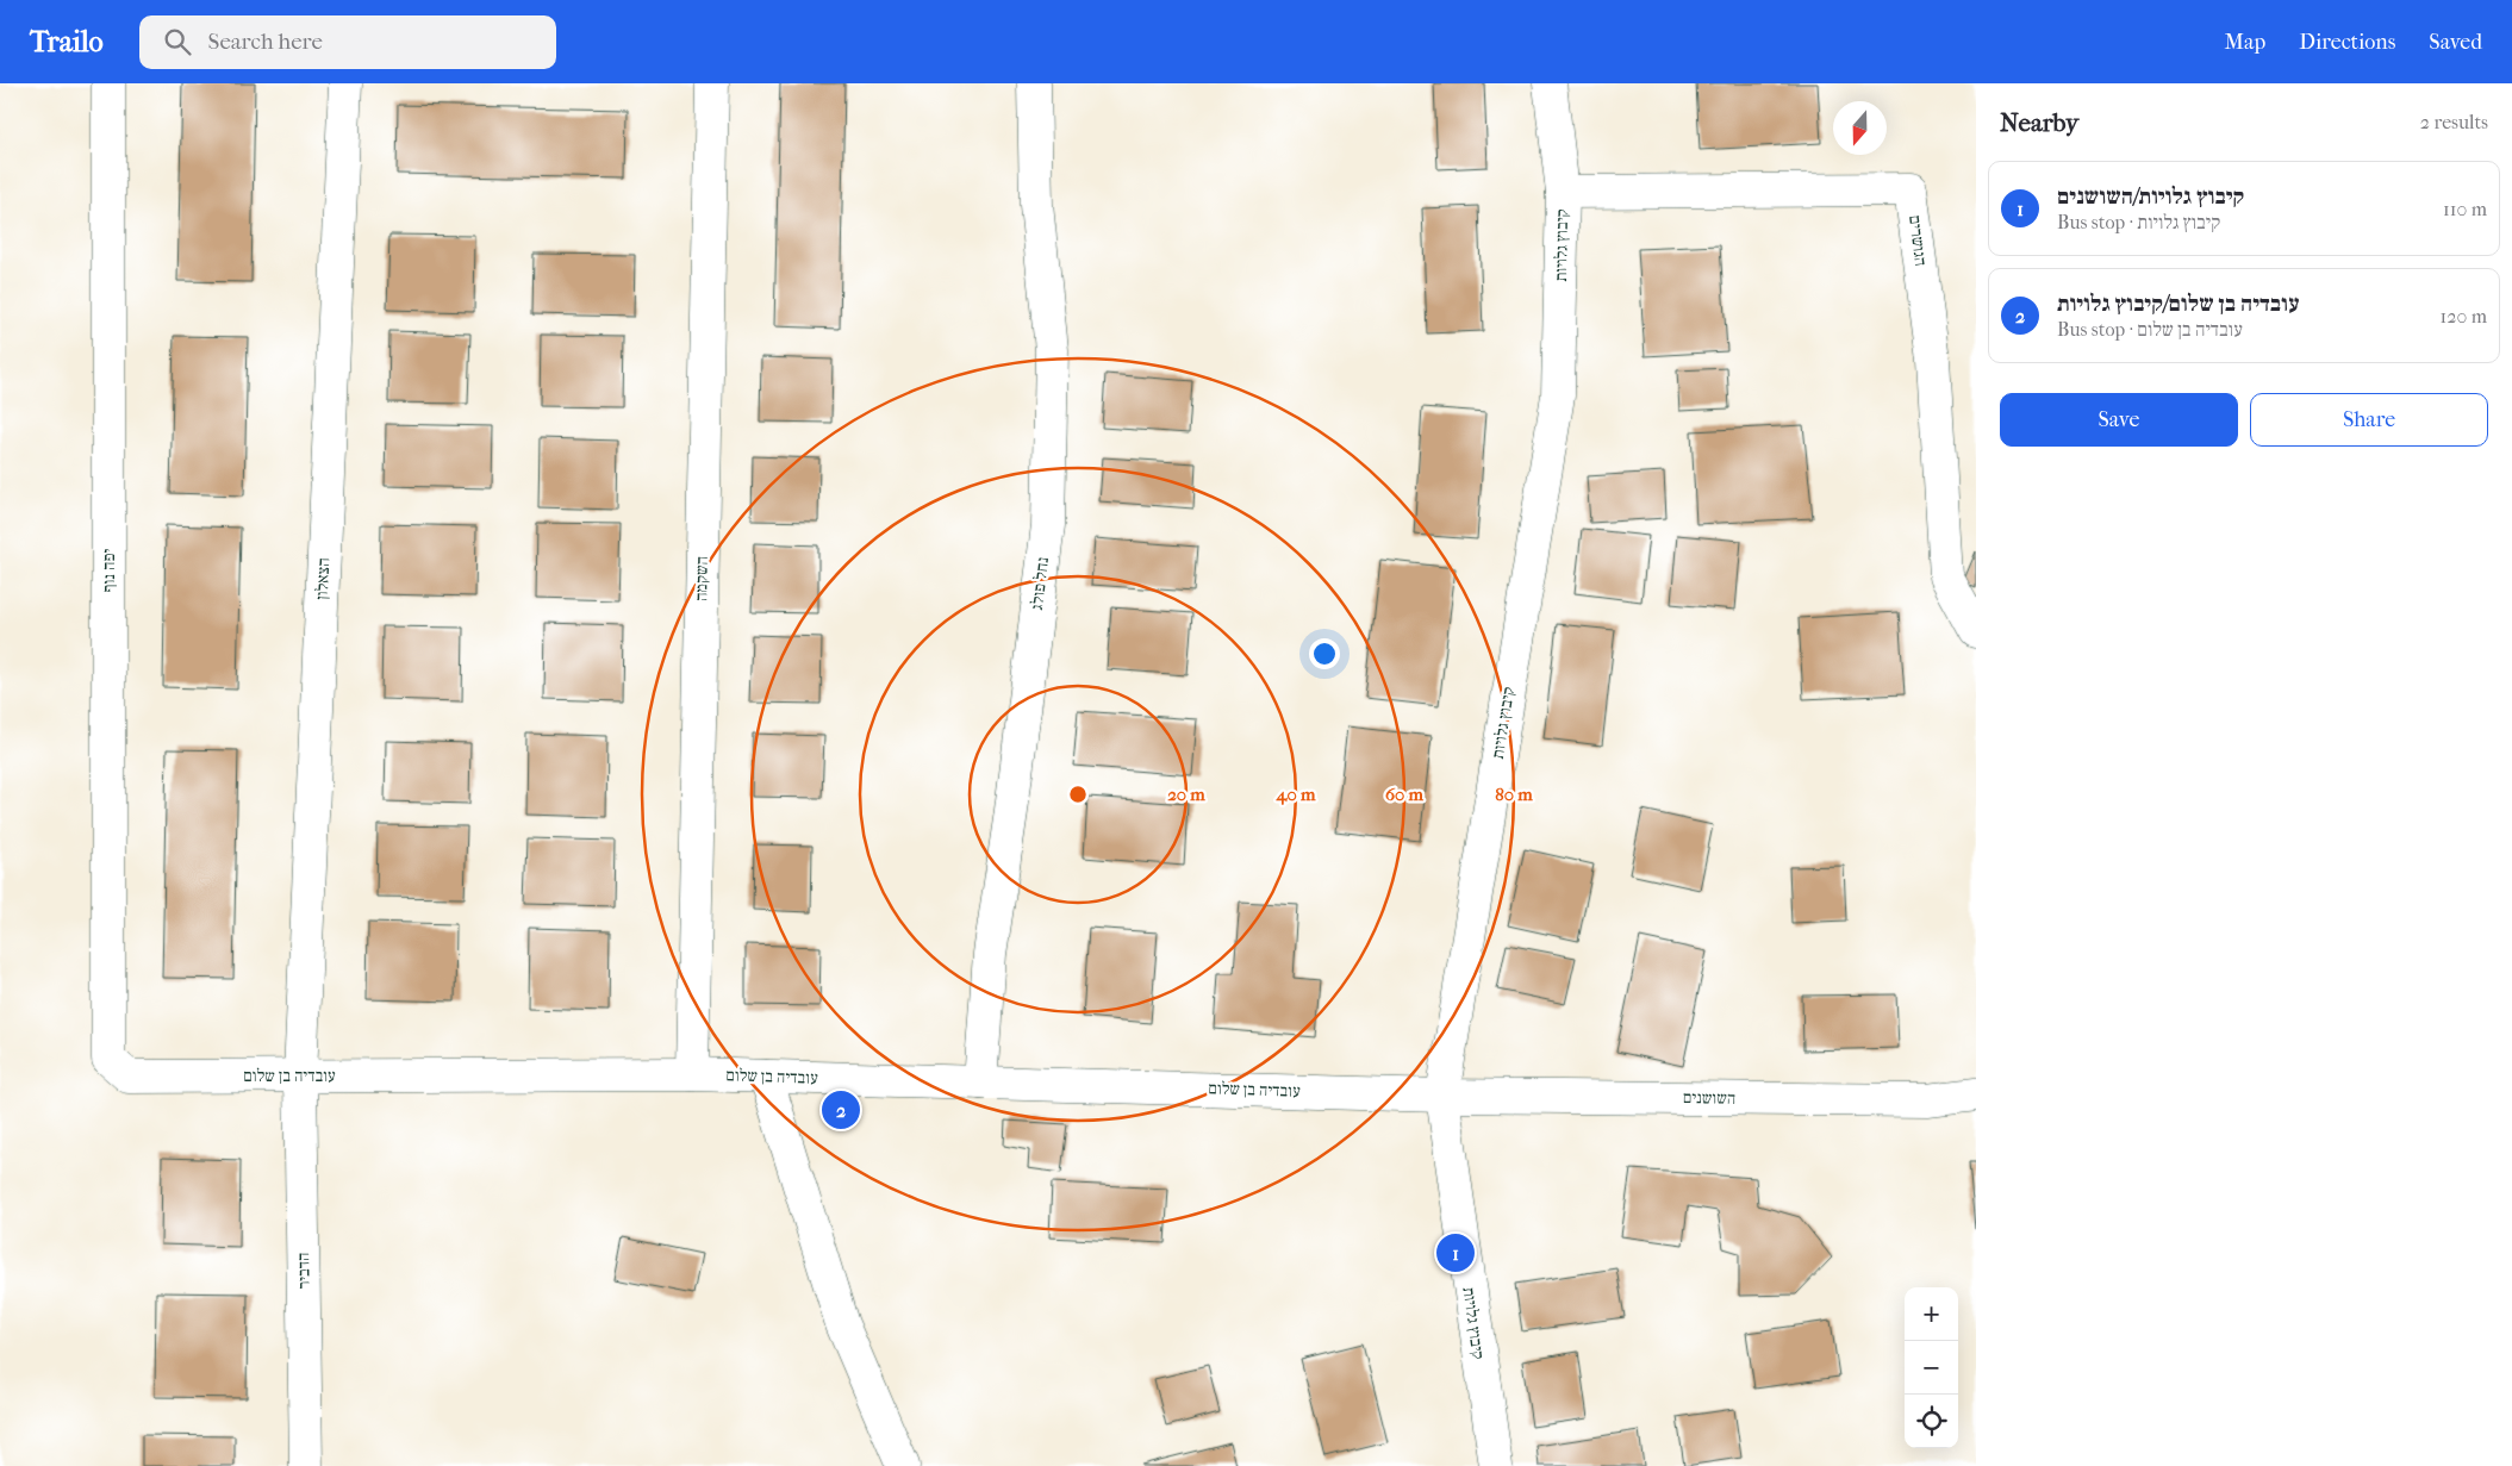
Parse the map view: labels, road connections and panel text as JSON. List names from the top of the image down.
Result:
{
  "streets": {
    "street": [
      "הגושרים",
      "קיבוץ גלויות",
      "יפה נוף",
      "הצאלון",
      "השקמה",
      "נחל פולג",
      "עובדיה בן שלום",
      "השושנים",
      "הדביר"
    ]
  },
  "crossings": [
    ["הגושרים", "קיבוץ גלויות"],
    ["קיבוץ גלויות", "עובדיה בן שלום"],
    ["קיבוץ גלויות", "השושנים"],
    ["יפה נוף", "עובדיה בן שלום"],
    ["הצאלון", "עובדיה בן שלום"],
    ["הצאלון", "הדביר"],
    ["השקמה", "עובדיה בן שלום"],
    ["נחל פולג", "עובדיה בן שלום"],
    ["עובדיה בן שלום", "השושנים"],
    ["עובדיה בן שלום", "הדביר"]
  ],
  "north": "bottom",
  "page": {
    "header": "Trailo",
    "search": "Search here",
    "nav": ["Map", "Directions", "Saved"],
    "heading": ["Nearby", "2 results"],
    "list": [
      {
        "mark": "1",
        "name": "קיבוץ גלויות/השושנים",
        "note": "Bus stop · קיבוץ גלויות",
        "value": "110 m"
      },
      {
        "mark": "2",
        "name": "עובדיה בן שלום/קיבוץ גלויות",
        "note": "Bus stop · עובדיה בן שלום",
        "value": "120 m"
      }
    ],
    "buttons": ["Save", "Share"],
    "pins": ["2", "1"],
    "map_buttons": ["+", "−"]
  },
  "rings": [
    "20 m",
    "40 m",
    "60 m",
    "80 m"
  ]
}
